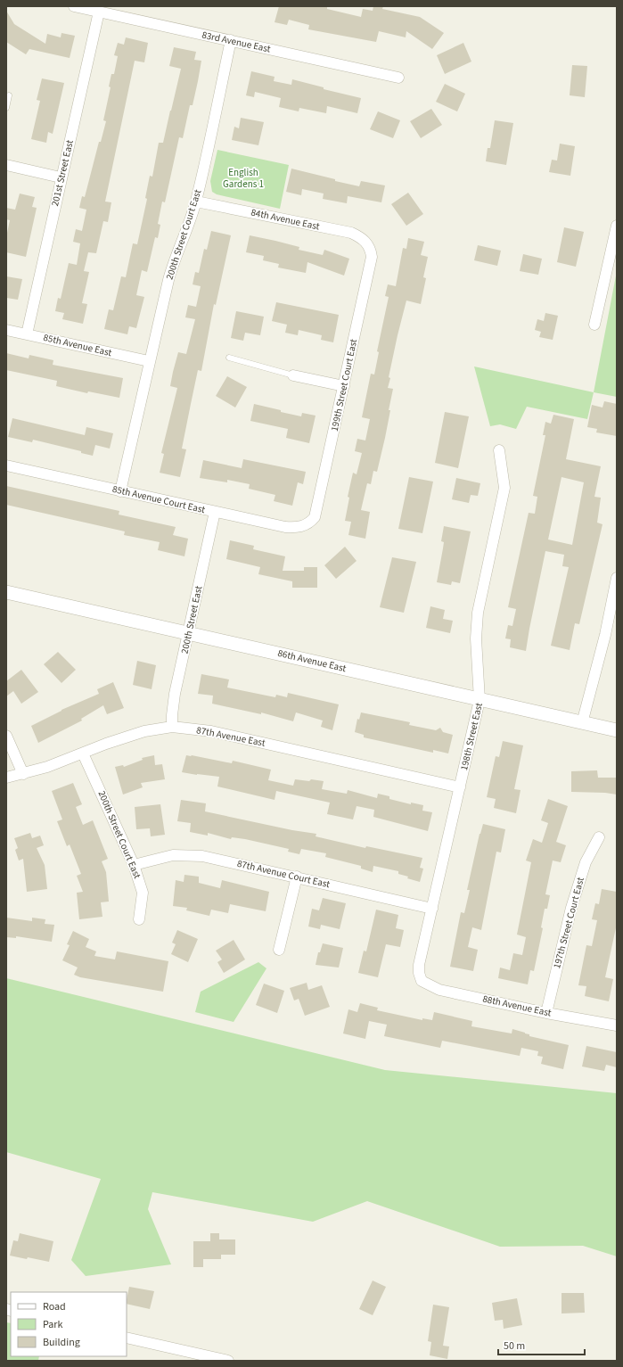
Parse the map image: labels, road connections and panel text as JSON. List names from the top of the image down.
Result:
{
  "streets": {
    "street": [
      "83rd Avenue East",
      "201st Street East",
      "84th Avenue East",
      "200th Street Court East",
      "85th Avenue East",
      "199th Street Court East",
      "85th Avenue Court East",
      "200th Street East",
      "86th Avenue East",
      "87th Avenue East",
      "198th Street East",
      "87th Avenue Court East",
      "197th Street Court East",
      "88th Avenue East"
    ]
  },
  "crossings": [
    ["83rd Avenue East", "201st Street East"],
    ["83rd Avenue East", "200th Street Court East"],
    ["201st Street East", "85th Avenue East"],
    ["84th Avenue East", "200th Street Court East"],
    ["84th Avenue East", "199th Street Court East"],
    ["200th Street Court East", "85th Avenue East"],
    ["200th Street Court East", "85th Avenue Court East"],
    ["200th Street Court East", "87th Avenue East"],
    ["200th Street Court East", "87th Avenue Court East"],
    ["199th Street Court East", "85th Avenue Court East"],
    ["85th Avenue Court East", "200th Street East"],
    ["200th Street East", "86th Avenue East"],
    ["200th Street East", "87th Avenue East"],
    ["86th Avenue East", "198th Street East"],
    ["87th Avenue East", "198th Street East"],
    ["198th Street East", "87th Avenue Court East"],
    ["198th Street East", "88th Avenue East"],
    ["197th Street Court East", "88th Avenue East"]
  ],
  "parks": ["English Gardens 1"],
  "legend": ["Road", "Park", "Building"],
  "scale_bar": "50 m"
}
